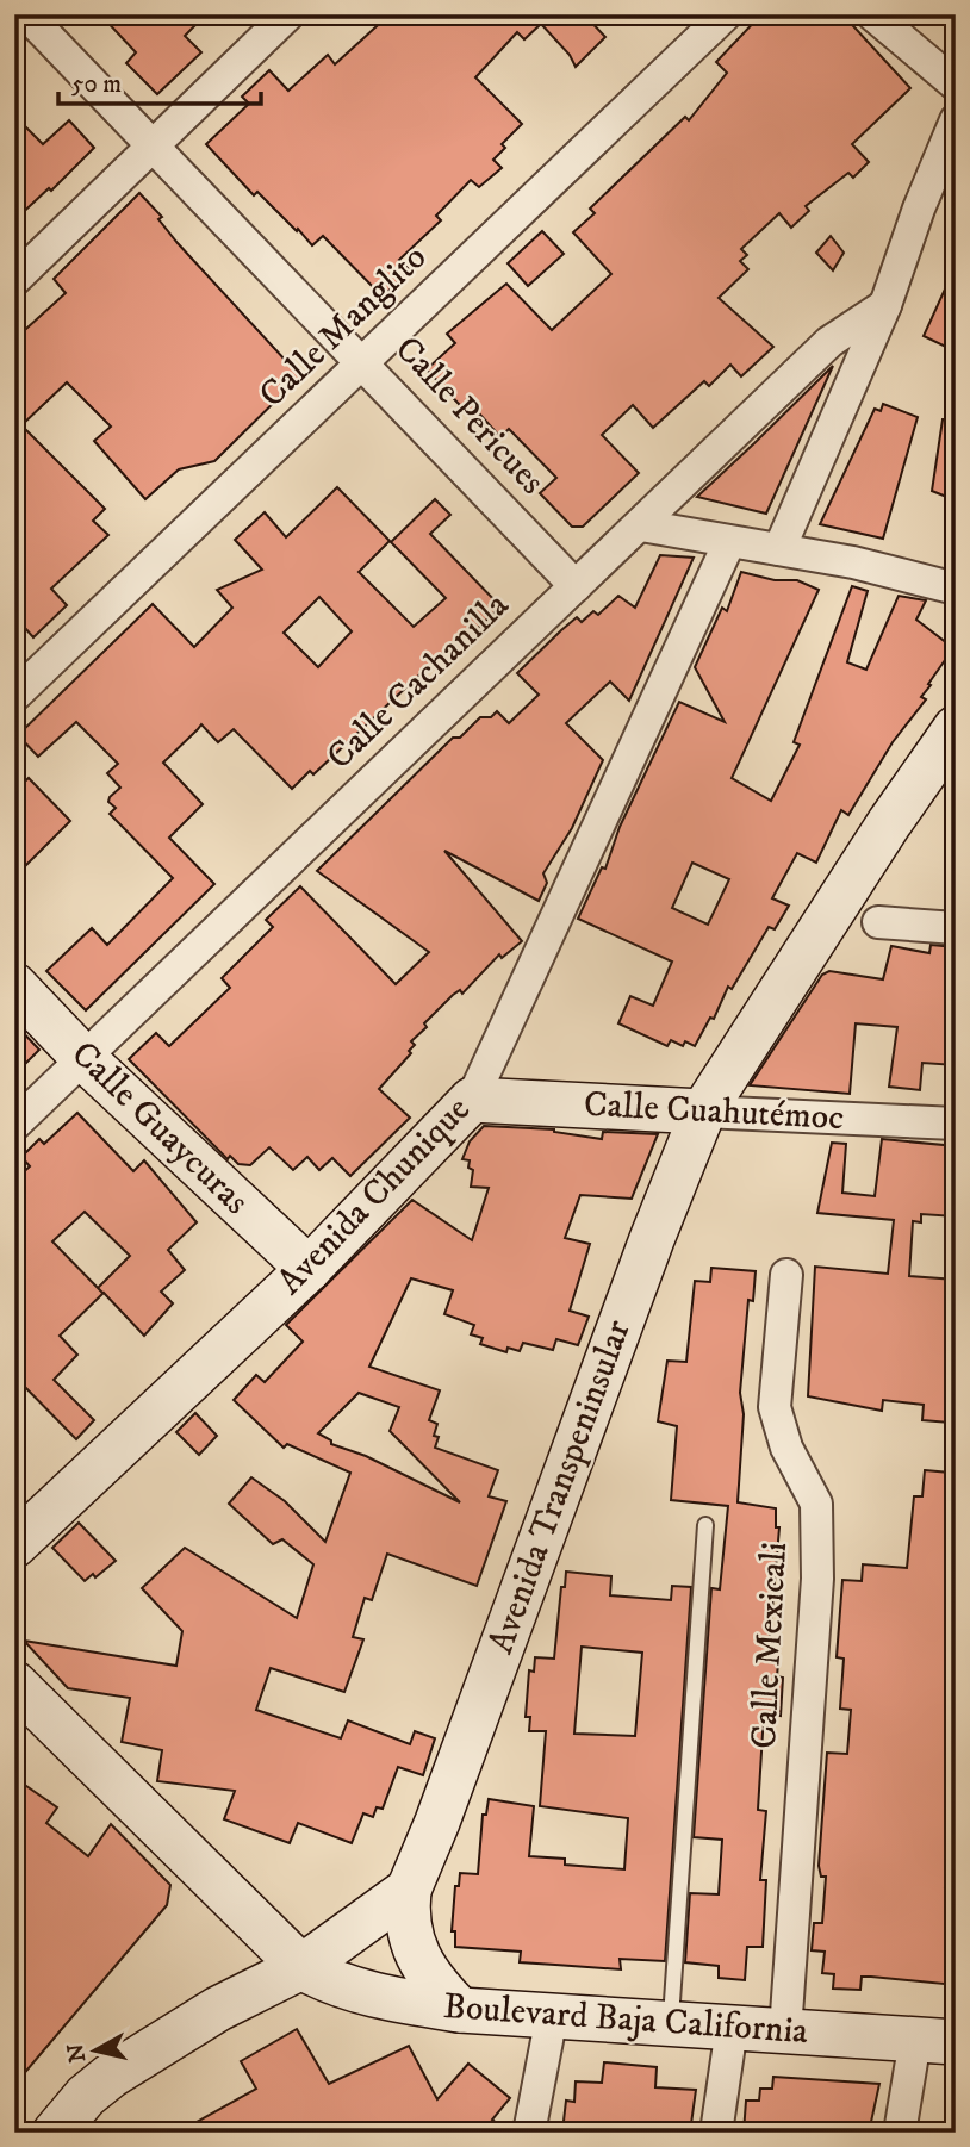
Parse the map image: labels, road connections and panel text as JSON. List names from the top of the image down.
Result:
{
  "streets": {
    "street": [
      "Calle Manglito",
      "Calle Pericues",
      "Calle Cachanilla",
      "Calle Cuahutémoc",
      "Calle Guaycuras",
      "Avenida Chunique",
      "Avenida Transpeninsular",
      "Calle Mexicali",
      "Boulevard Baja California"
    ]
  },
  "crossings": [
    ["Calle Manglito", "Calle Pericues"],
    ["Calle Pericues", "Calle Cachanilla"],
    ["Calle Cachanilla", "Calle Guaycuras"],
    ["Calle Cuahutémoc", "Avenida Chunique"],
    ["Calle Cuahutémoc", "Avenida Transpeninsular"],
    ["Calle Guaycuras", "Avenida Chunique"],
    ["Calle Mexicali", "Boulevard Baja California"]
  ],
  "scale_bar": "50 m",
  "north": "left"
}
